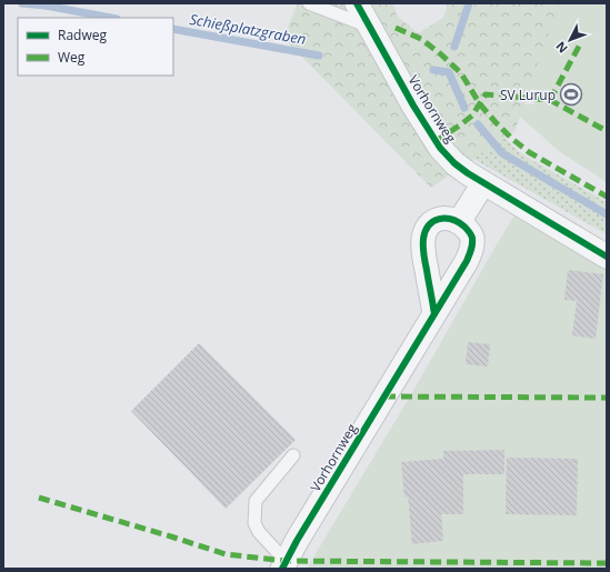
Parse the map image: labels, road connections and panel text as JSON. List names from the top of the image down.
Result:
{
  "streets": {
    "street": ["Vorhornweg"]
  },
  "water": ["Schießplatzgraben"],
  "places": {
    "sports": ["SV Lurup"]
  },
  "legend": ["Radweg", "Weg"],
  "north": "bottom left"
}
